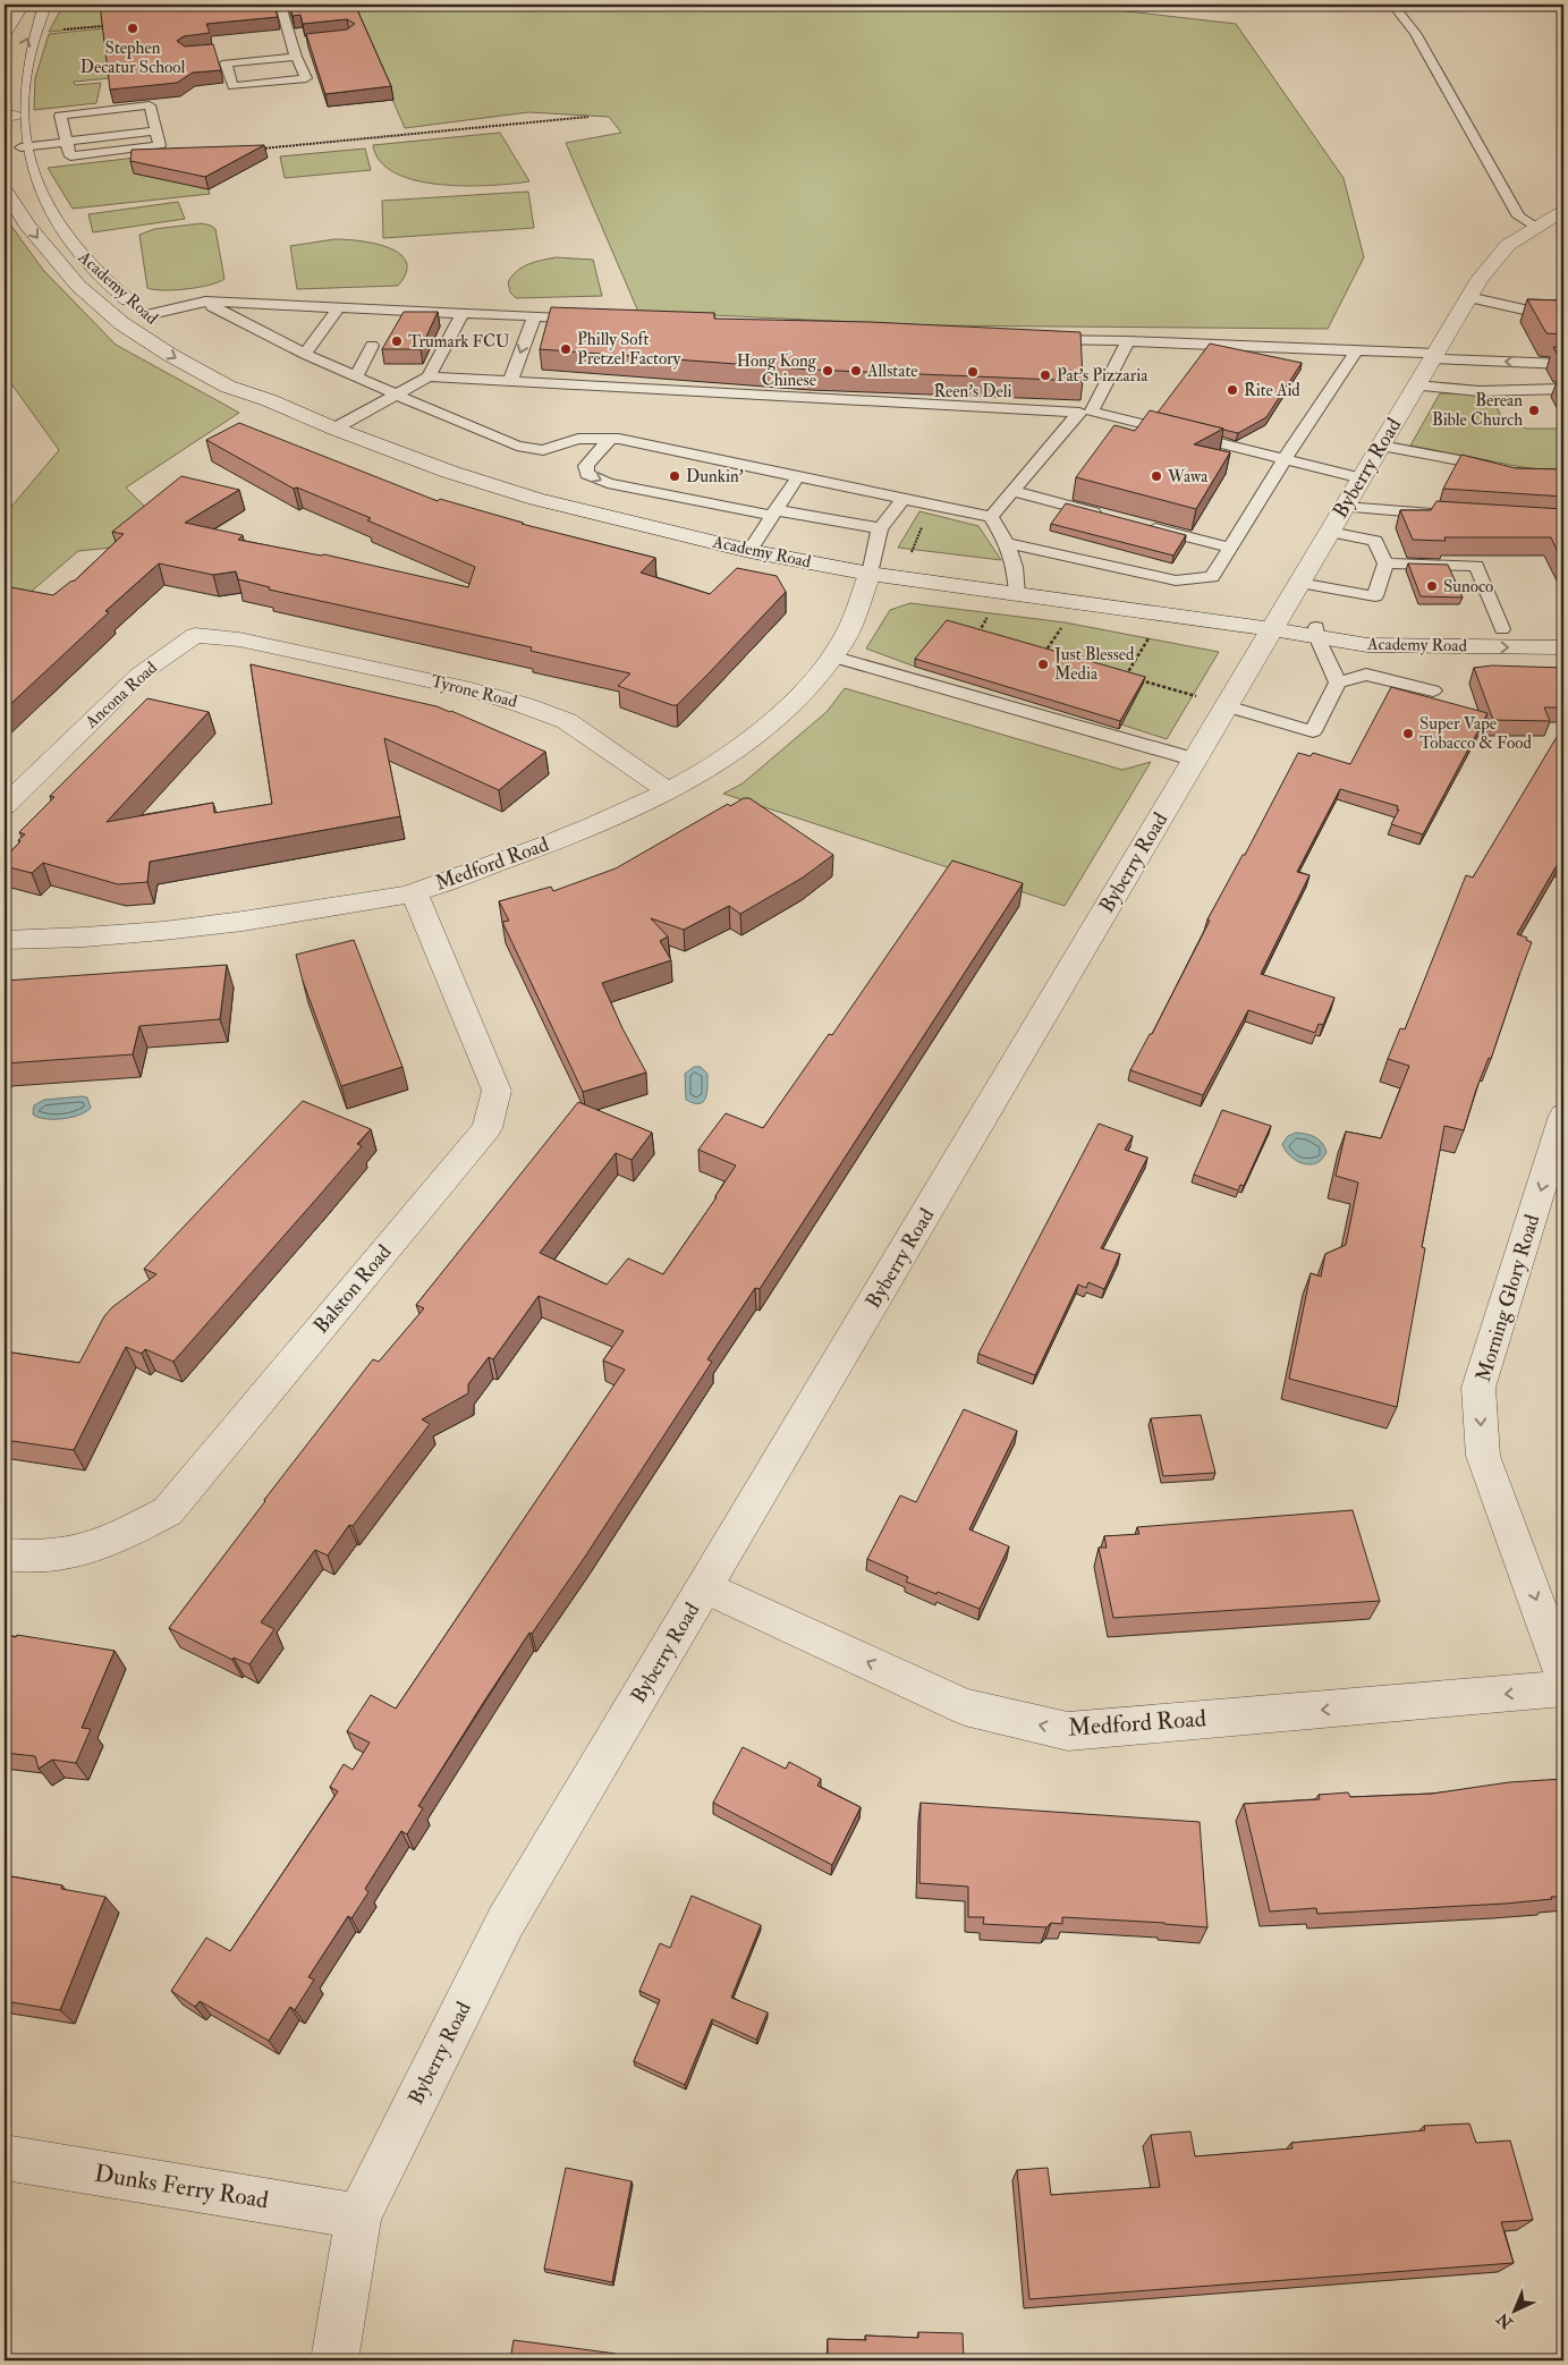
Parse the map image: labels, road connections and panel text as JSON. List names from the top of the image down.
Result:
{
  "streets": {
    "street": [
      "Academy Road",
      "Byberry Road",
      "Tyrone Road",
      "Ancona Road",
      "Medford Road",
      "Balston Road",
      "Morning Glory Road",
      "Dunks Ferry Road"
    ]
  },
  "crossings": [
    ["Academy Road", "Byberry Road"],
    ["Academy Road", "Medford Road"],
    ["Byberry Road", "Medford Road"],
    ["Byberry Road", "Dunks Ferry Road"],
    ["Tyrone Road", "Ancona Road"],
    ["Tyrone Road", "Medford Road"],
    ["Medford Road", "Balston Road"]
  ],
  "one_way": ["Medford Road", "Morning Glory Road"],
  "places": [
    "Stephen Decatur School",
    "Trumark FCU",
    "Philly Soft Pretzel Factory",
    "Hong Kong Chinese",
    "Allstate",
    "Reen's Deli",
    "Pat's Pizzaria",
    "Rite Aid",
    "Berean Bible Church",
    "Dunkin'",
    "Wawa",
    "Sunoco",
    "Just Blessed Media",
    "Super Vape Tobacco & Food"
  ],
  "north": "bottom left"
}
